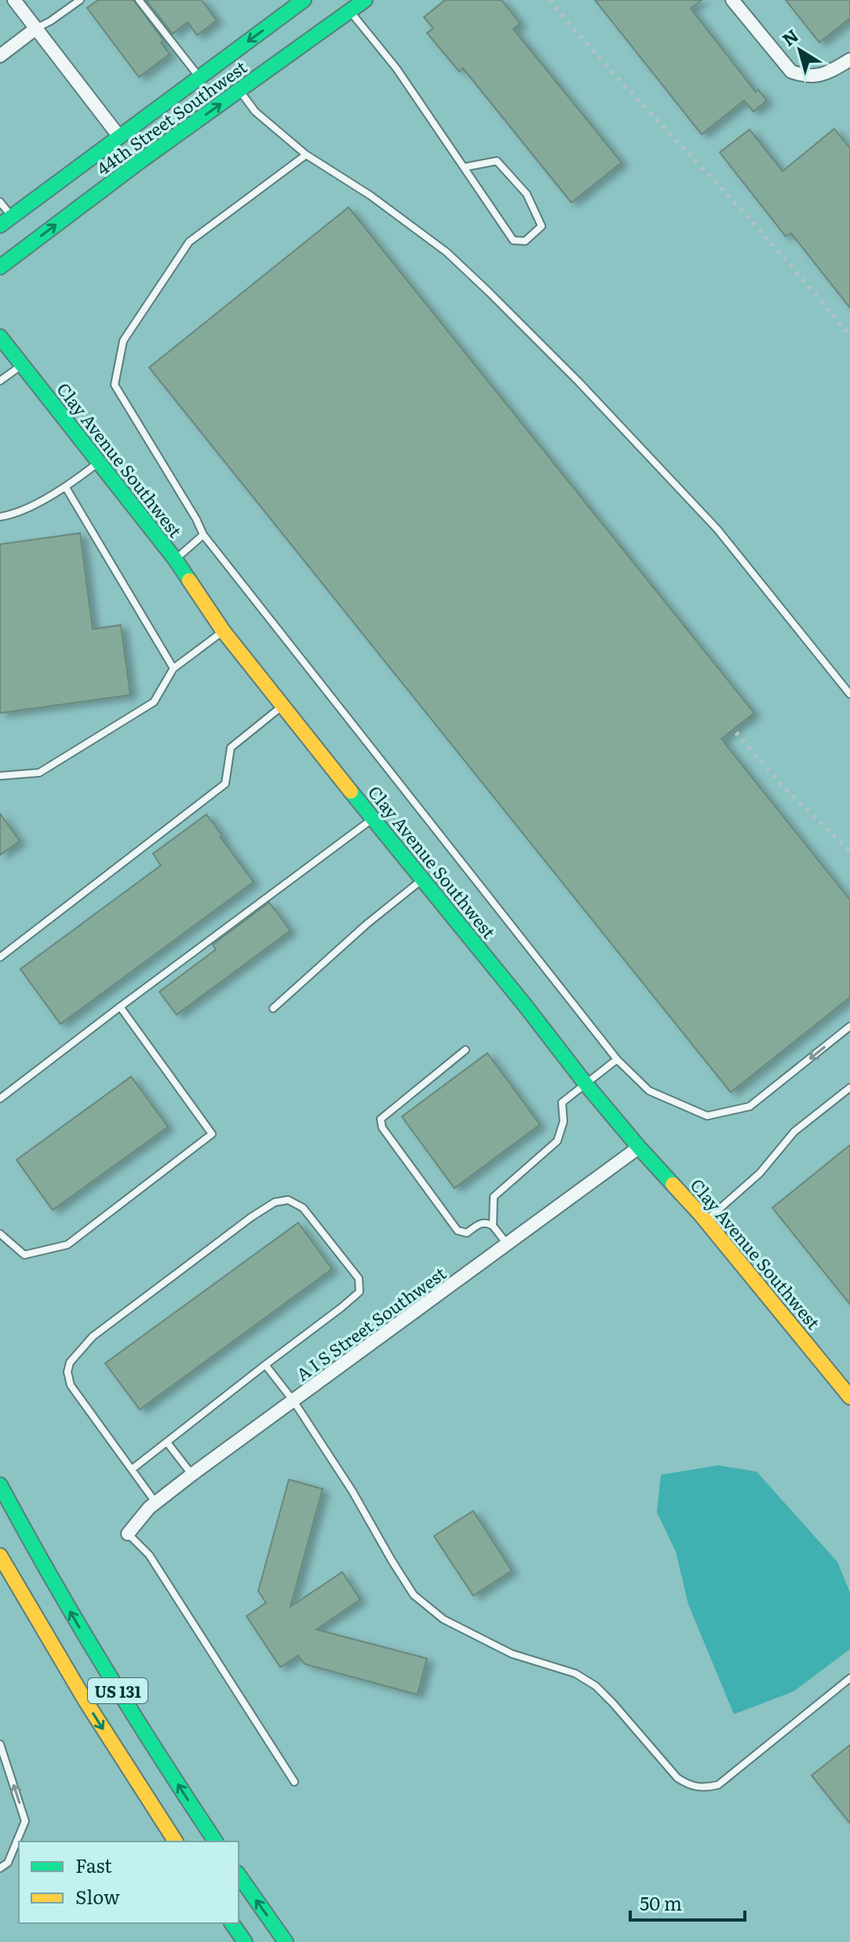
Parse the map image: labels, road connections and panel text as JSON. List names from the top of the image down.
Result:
{
  "streets": {
    "main road": ["44th Street Southwest", "Clay Avenue Southwest", "US 131"],
    "street": ["A I S Street Southwest"]
  },
  "crossings": [
    ["Clay Avenue Southwest", "A I S Street Southwest"]
  ],
  "legend": ["Fast", "Slow"],
  "scale_bar": "50 m",
  "north": "top left"
}
